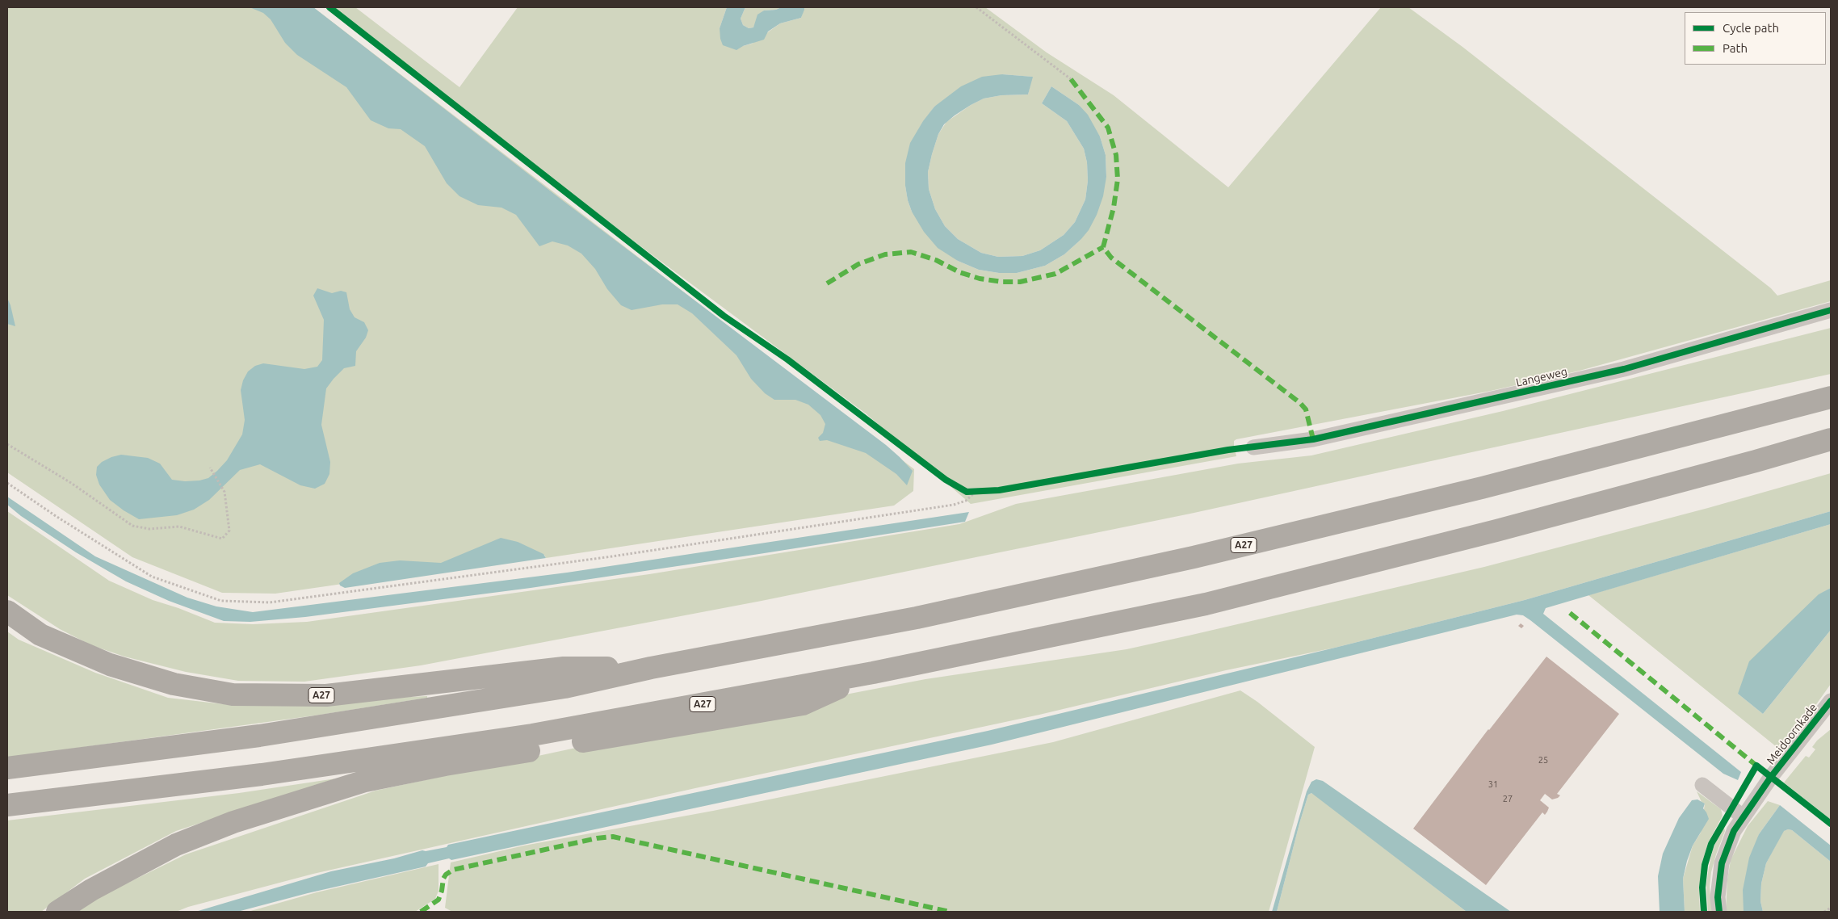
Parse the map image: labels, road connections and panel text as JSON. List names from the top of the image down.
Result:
{
  "streets": {
    "highway": ["A27"],
    "street": ["Langeweg", "Meidoornkade"]
  },
  "house_numbers": ["25", "31", "27"],
  "legend": ["Cycle path", "Path"]
}
